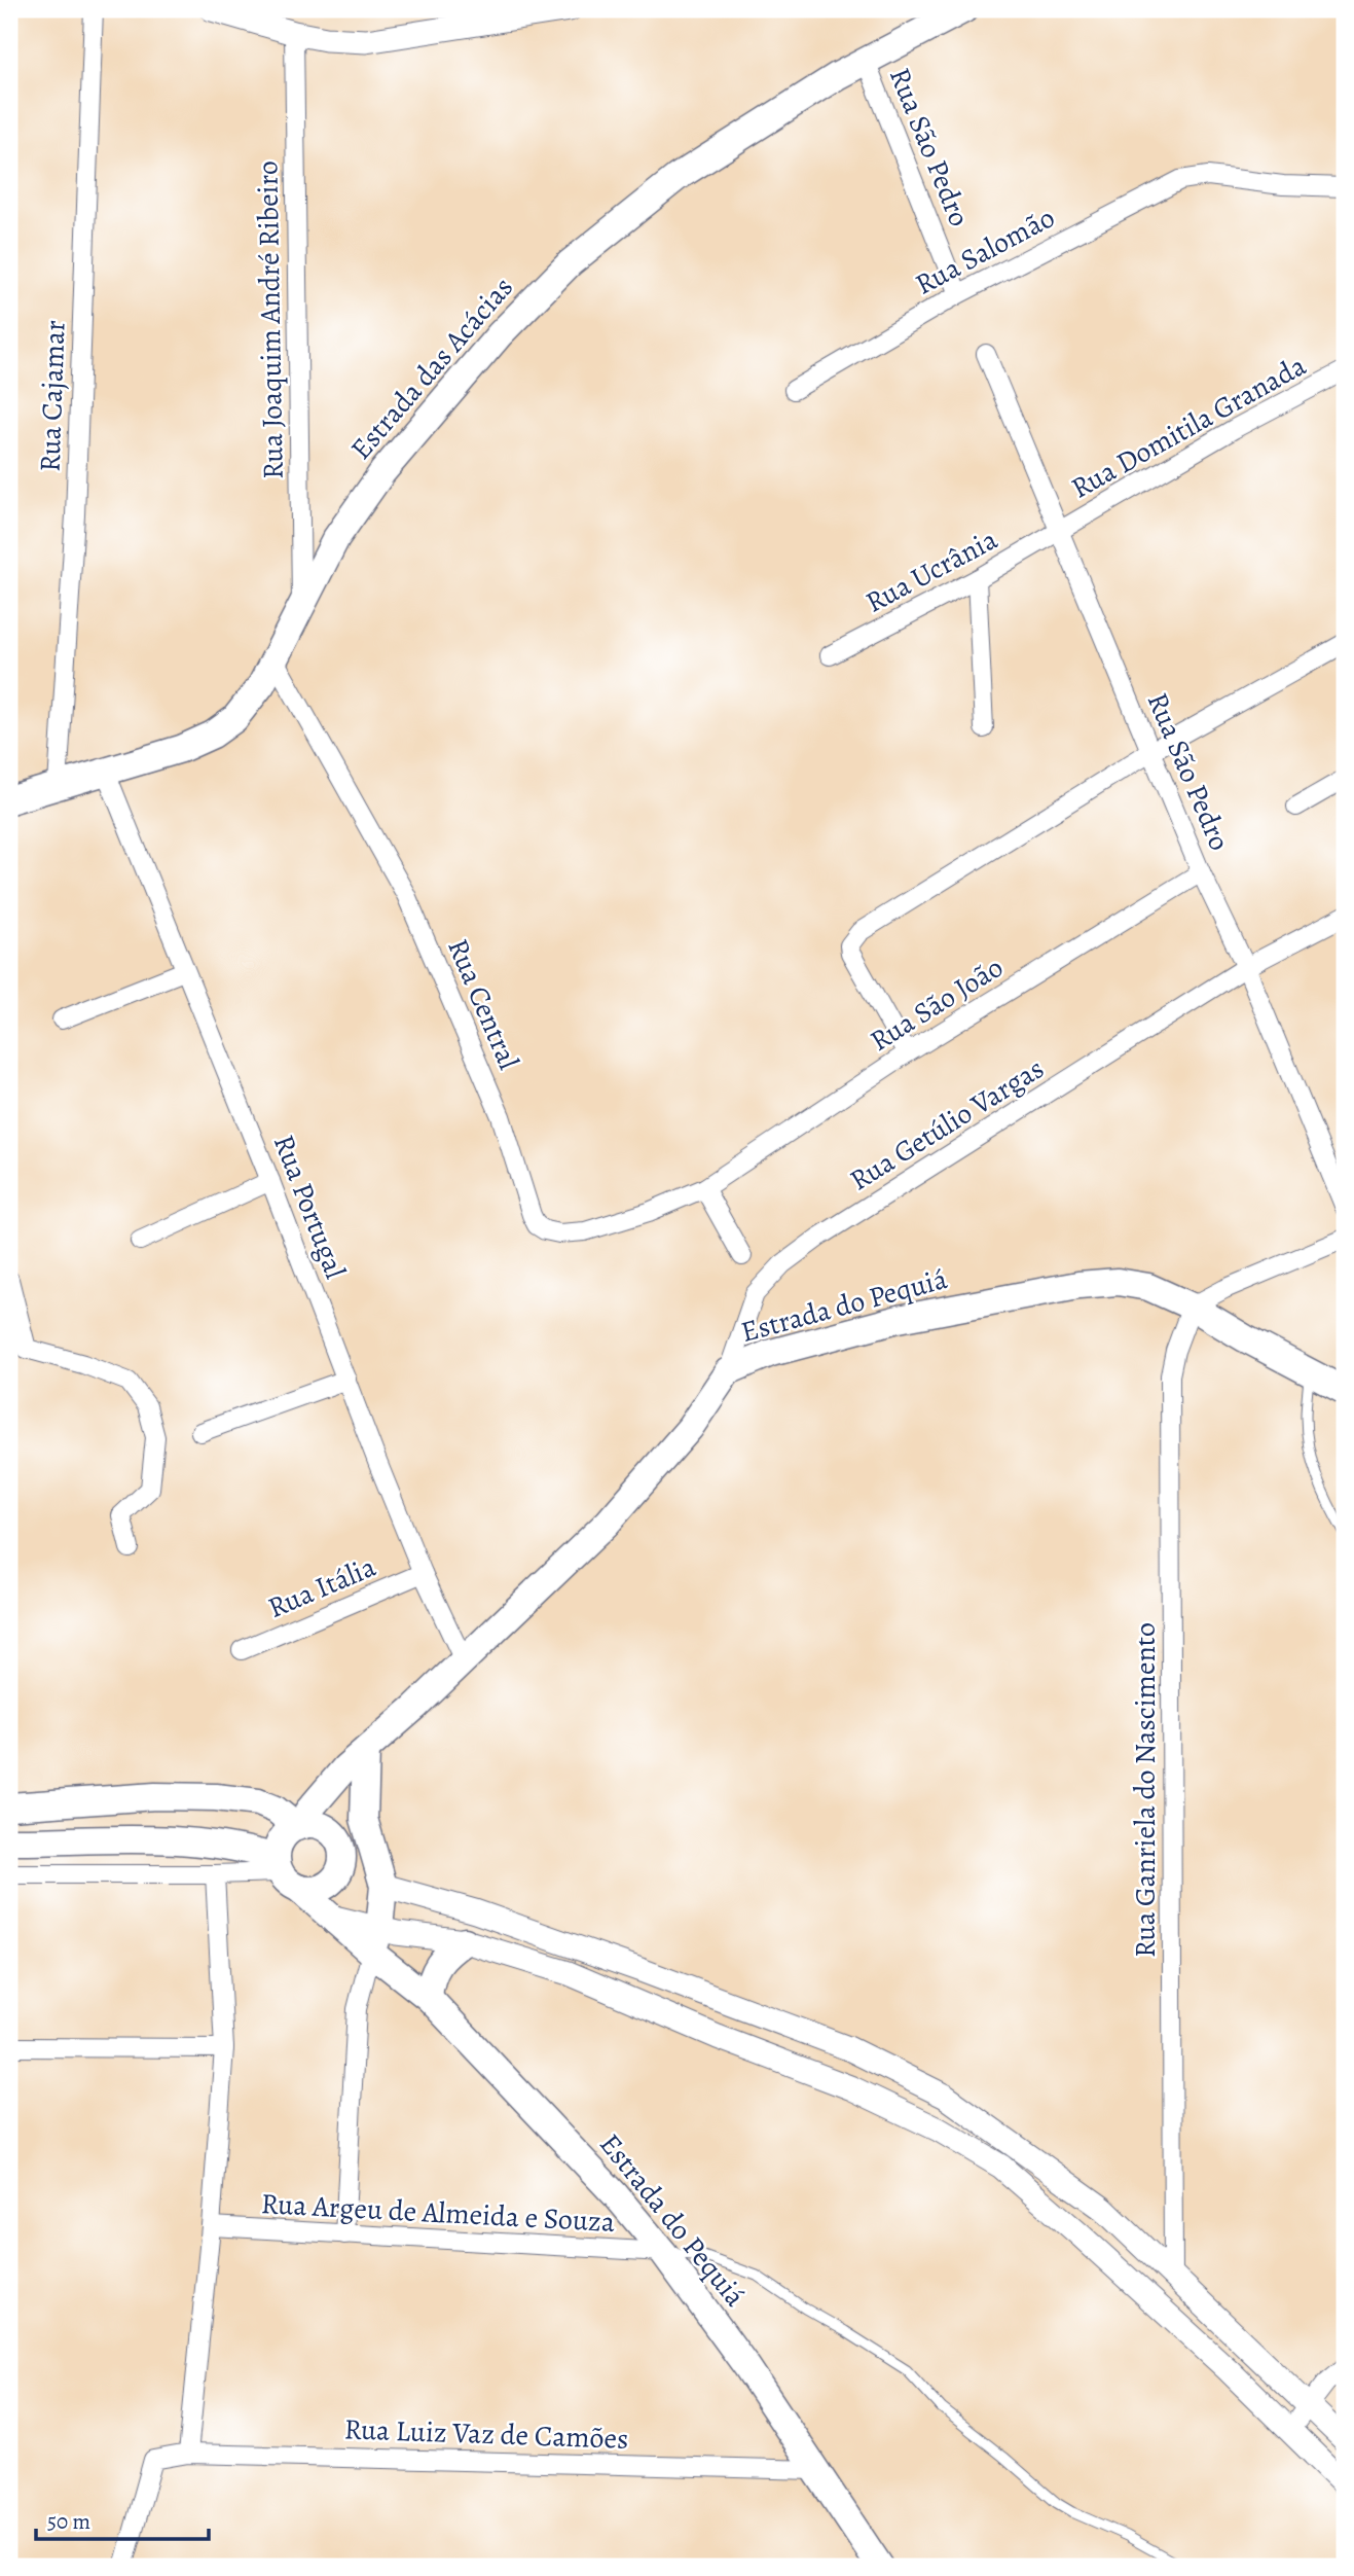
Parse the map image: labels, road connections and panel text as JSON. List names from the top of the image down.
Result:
{
  "streets": {
    "main road": ["Estrada das Acácias", "Estrada do Pequiá"],
    "street": [
      "Rua São Pedro",
      "Rua Salomão",
      "Rua Joaquim André Ribeiro",
      "Rua Cajamar",
      "Rua Domitila Granada",
      "Rua Ucrânia",
      "Rua Central",
      "Rua São João",
      "Rua Getúlio Vargas",
      "Rua Portugal",
      "Rua Itália",
      "Rua Ganriela do Nascimento",
      "Rua Argeu de Almeida e Souza",
      "Rua Luiz Vaz de Camões"
    ]
  },
  "crossings": [
    ["Rua São Pedro", "Rua Salomão"],
    ["Rua São Pedro", "Estrada das Acácias"],
    ["Rua São Pedro", "Rua Domitila Granada"],
    ["Rua São Pedro", "Rua Ucrânia"],
    ["Rua São Pedro", "Rua São João"],
    ["Rua São Pedro", "Rua Getúlio Vargas"],
    ["Rua Joaquim André Ribeiro", "Estrada das Acácias"],
    ["Estrada das Acácias", "Rua Cajamar"],
    ["Estrada das Acácias", "Rua Central"],
    ["Estrada das Acácias", "Rua Portugal"],
    ["Rua Domitila Granada", "Rua Ucrânia"],
    ["Rua Central", "Rua São João"],
    ["Rua Getúlio Vargas", "Estrada do Pequiá"],
    ["Rua Portugal", "Estrada do Pequiá"],
    ["Rua Portugal", "Rua Itália"],
    ["Estrada do Pequiá", "Rua Ganriela do Nascimento"],
    ["Estrada do Pequiá", "Rua Argeu de Almeida e Souza"],
    ["Estrada do Pequiá", "Rua Luiz Vaz de Camões"]
  ],
  "scale_bar": "50 m"
}
